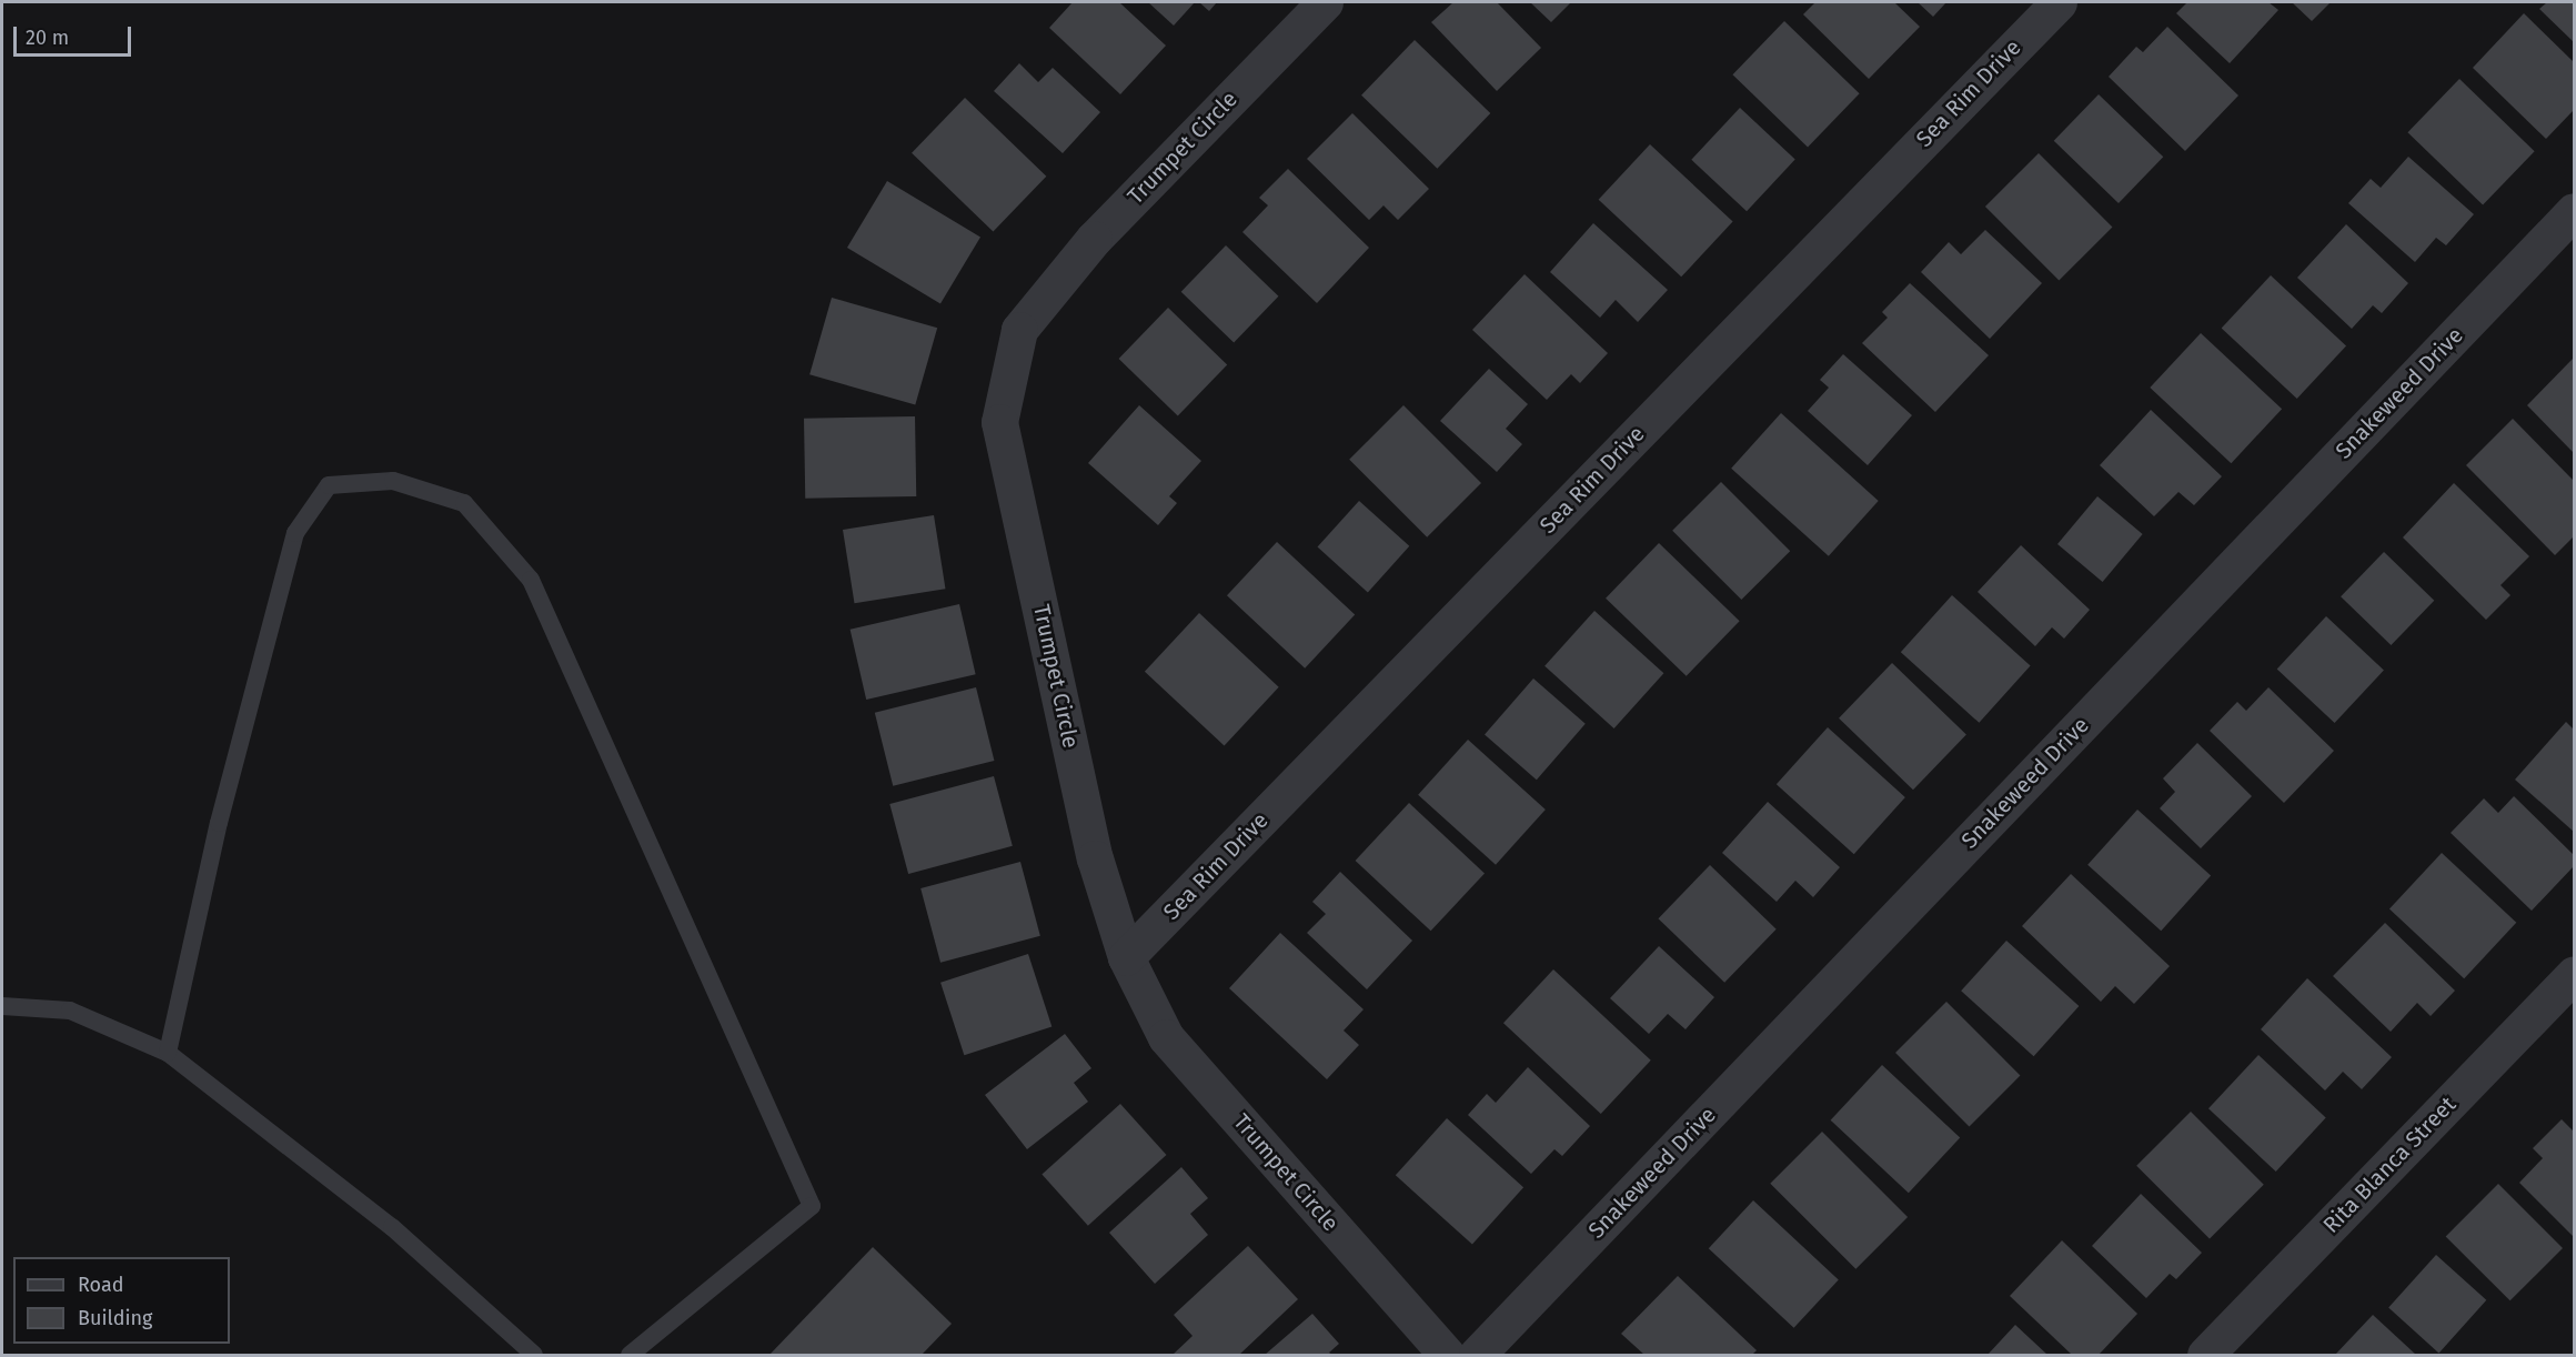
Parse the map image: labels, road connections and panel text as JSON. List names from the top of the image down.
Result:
{
  "streets": {
    "street": [
      "Sea Rim Drive",
      "Trumpet Circle",
      "Snakeweed Drive",
      "Rita Blanca Street"
    ]
  },
  "crossings": [
    ["Sea Rim Drive", "Trumpet Circle"]
  ],
  "legend": ["Road", "Building"],
  "scale_bar": "20 m"
}
